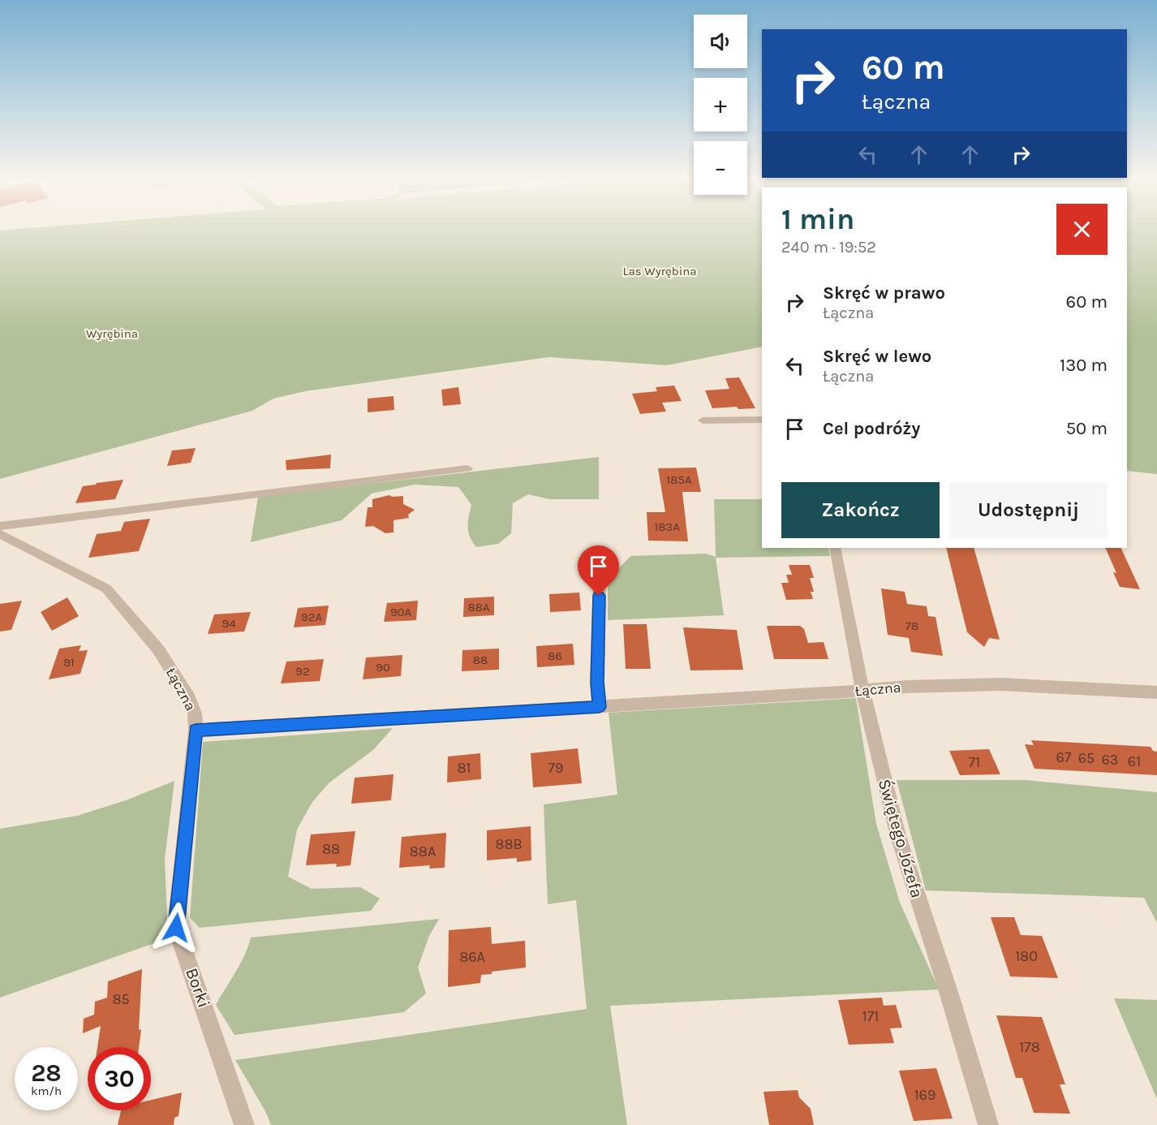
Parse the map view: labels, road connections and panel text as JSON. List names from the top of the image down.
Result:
{
  "streets": {
    "street": ["Łączna", "Świętego Józefa", "Borki"]
  },
  "crossings": [
    ["Łączna", "Świętego Józefa"],
    ["Łączna", "Borki"]
  ],
  "parks": ["Las Wyrębina", "Wyrębina"],
  "house_numbers": [
    "185A",
    "183A",
    "88A",
    "90A",
    "92A",
    "94",
    "78",
    "86",
    "88",
    "91",
    "90",
    "92",
    "67",
    "65",
    "63",
    "61",
    "71",
    "81",
    "79",
    "88B",
    "88",
    "88A",
    "180",
    "86A",
    "85",
    "171",
    "178",
    "169"
  ],
  "page": {
    "map_buttons": ["+", "−"],
    "turn": ["60 m", "Łączna"],
    "heading": ["1 min", "240 m · 19:52"],
    "list": [
      {
        "name": "Skręć w prawo",
        "note": "Łączna",
        "value": "60 m"
      },
      {
        "name": "Skręć w lewo",
        "note": "Łączna",
        "value": "130 m"
      },
      {
        "name": "Cel podróży",
        "value": "50 m"
      }
    ],
    "buttons": ["Zakończ", "Udostępnij"],
    "speed": "28 km/h",
    "limit": "30"
  }
}
